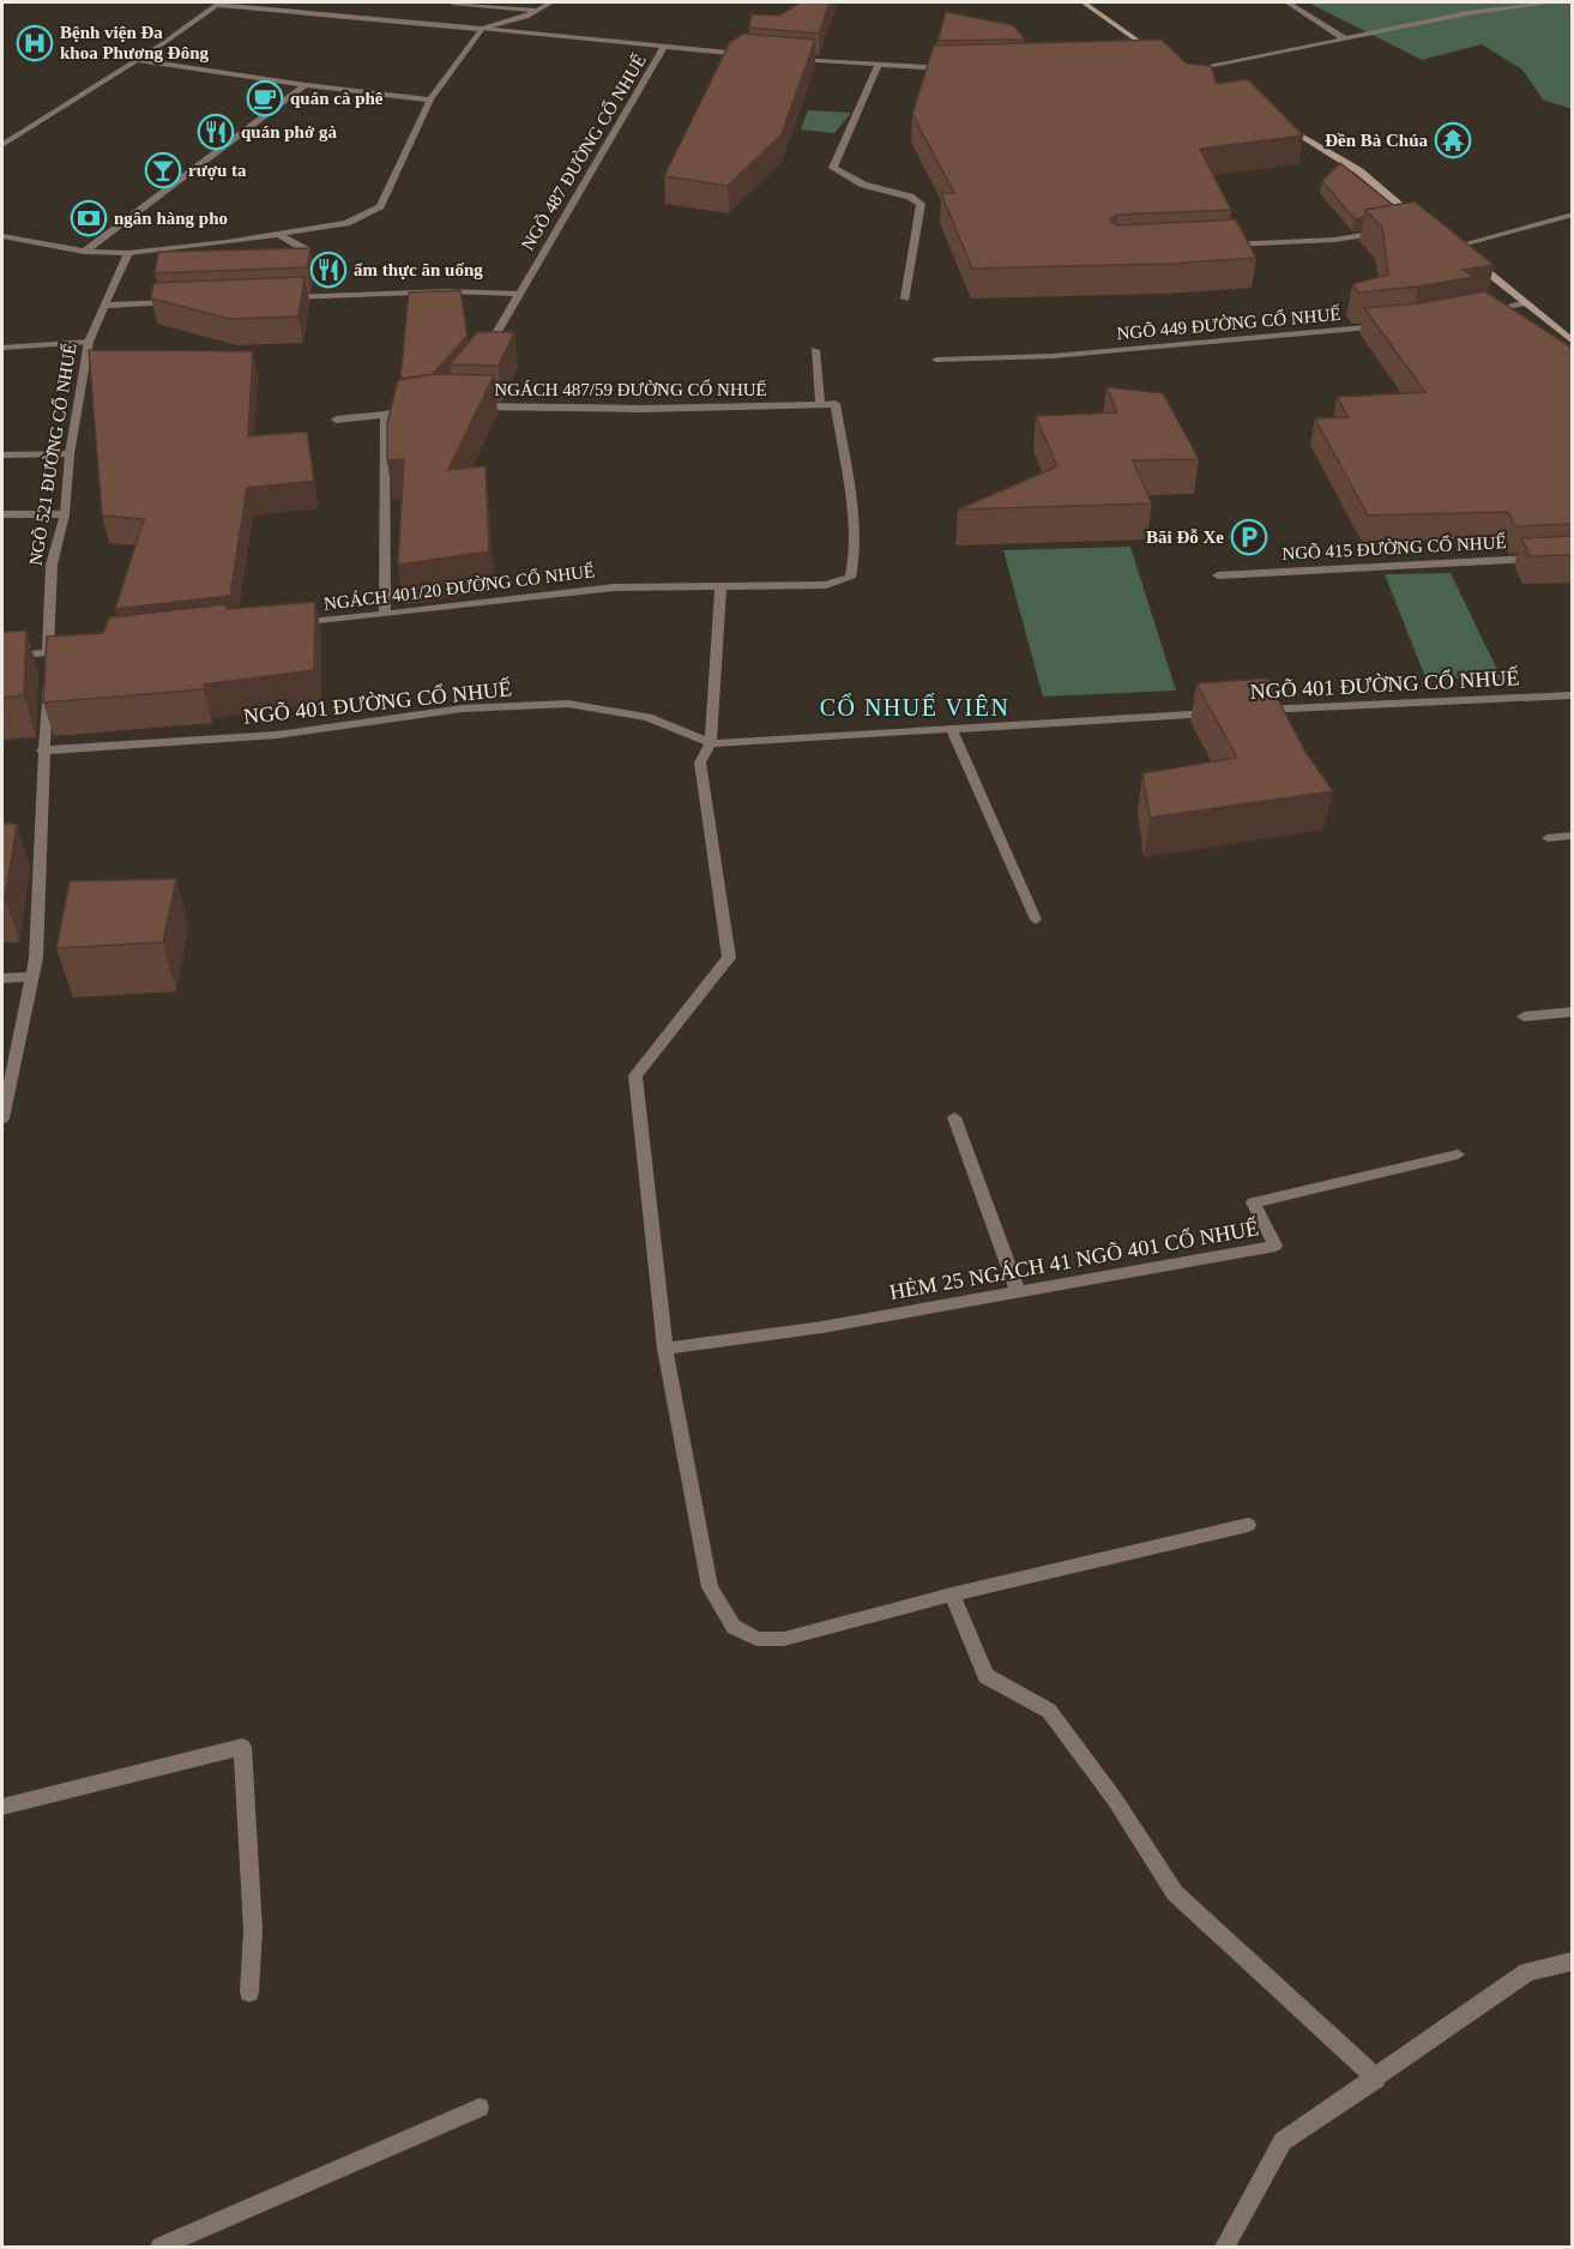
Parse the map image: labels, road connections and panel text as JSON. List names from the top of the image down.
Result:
{
  "streets": {
    "street": [
      "NGÕ 487 ĐƯỜNG CỔ NHUẾ",
      "NGÕ 449 ĐƯỜNG CỔ NHUẾ",
      "NGÁCH 487/59 ĐƯỜNG CỔ NHUẾ",
      "NGÕ 521 ĐƯỜNG CỔ NHUẾ",
      "NGÕ 415 ĐƯỜNG CỔ NHUẾ",
      "NGÁCH 401/20 ĐƯỜNG CỔ NHUẾ",
      "NGÕ 401 ĐƯỜNG CỔ NHUẾ",
      "HẺM 25 NGÁCH 41 NGÕ 401 CỔ NHUẾ"
    ]
  },
  "crossings": [
    ["NGÁCH 487/59 ĐƯỜNG CỔ NHUẾ", "NGÁCH 401/20 ĐƯỜNG CỔ NHUẾ"],
    ["NGÕ 521 ĐƯỜNG CỔ NHUẾ", "NGÕ 401 ĐƯỜNG CỔ NHUẾ"]
  ],
  "districts": ["CỔ NHUẾ VIÊN"],
  "places": {
    "hospital": ["Bệnh viện Đa khoa Phương Đông"],
    "cafe": ["quán cà phê"],
    "restaurant": ["quán phở gà", "ẩm thực ăn uống"],
    "temple": ["Đền Bà Chúa"],
    "bar": ["rượu ta"],
    "bank": ["ngân hàng pho"],
    "parking": ["Bãi Đỗ Xe"]
  }
}
